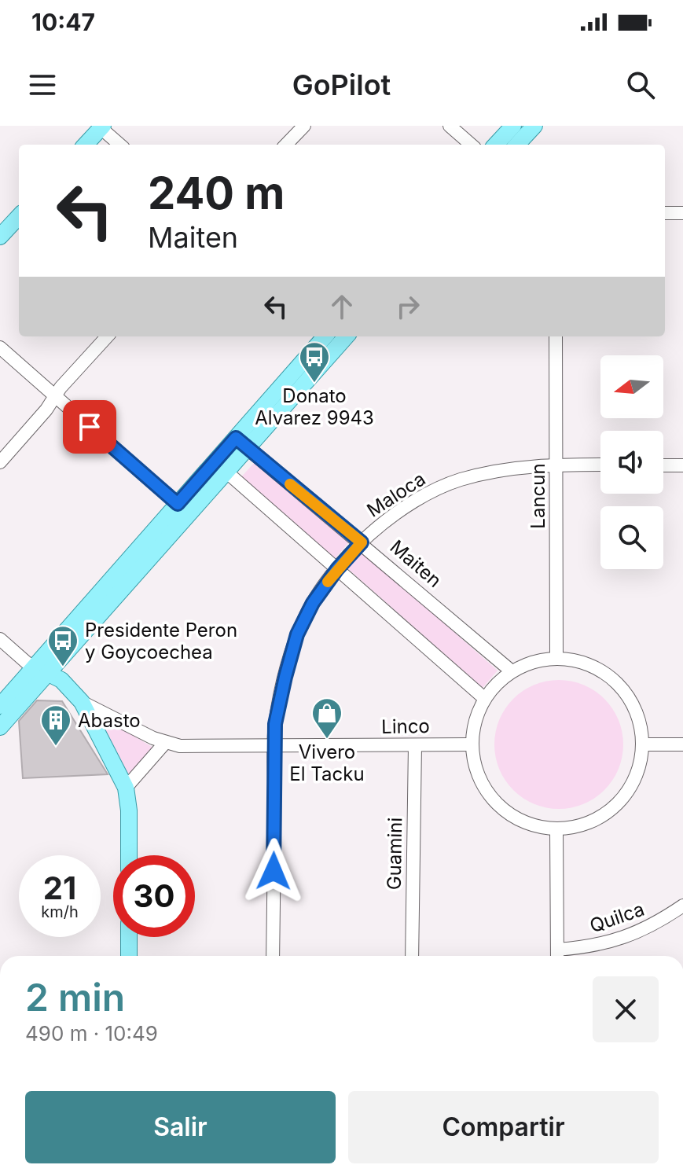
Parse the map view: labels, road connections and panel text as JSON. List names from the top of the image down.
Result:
{
  "streets": {
    "street": [
      "Maloca",
      "Lancun",
      "Maiten",
      "Linco",
      "Guamini",
      "Quilca"
    ]
  },
  "crossings": [
    ["Maloca", "Lancun"],
    ["Maloca", "Maiten"],
    ["Maloca", "Linco"],
    ["Lancun", "Maiten"],
    ["Lancun", "Linco"],
    ["Maiten", "Linco"],
    ["Linco", "Guamini"]
  ],
  "places": {
    "bus stop": ["Donato Alvarez 9943", "Presidente Peron y Goycoechea"],
    "shop": ["Vivero El Tacku"],
    "building": ["Abasto"]
  },
  "north": "left",
  "page": {
    "status": "10:47",
    "header": "GoPilot",
    "turn": ["240 m", "Maiten"],
    "speed": "21 km/h",
    "limit": "30",
    "heading": ["2 min", "490 m · 10:49"],
    "buttons": ["Salir", "Compartir"]
  }
}
